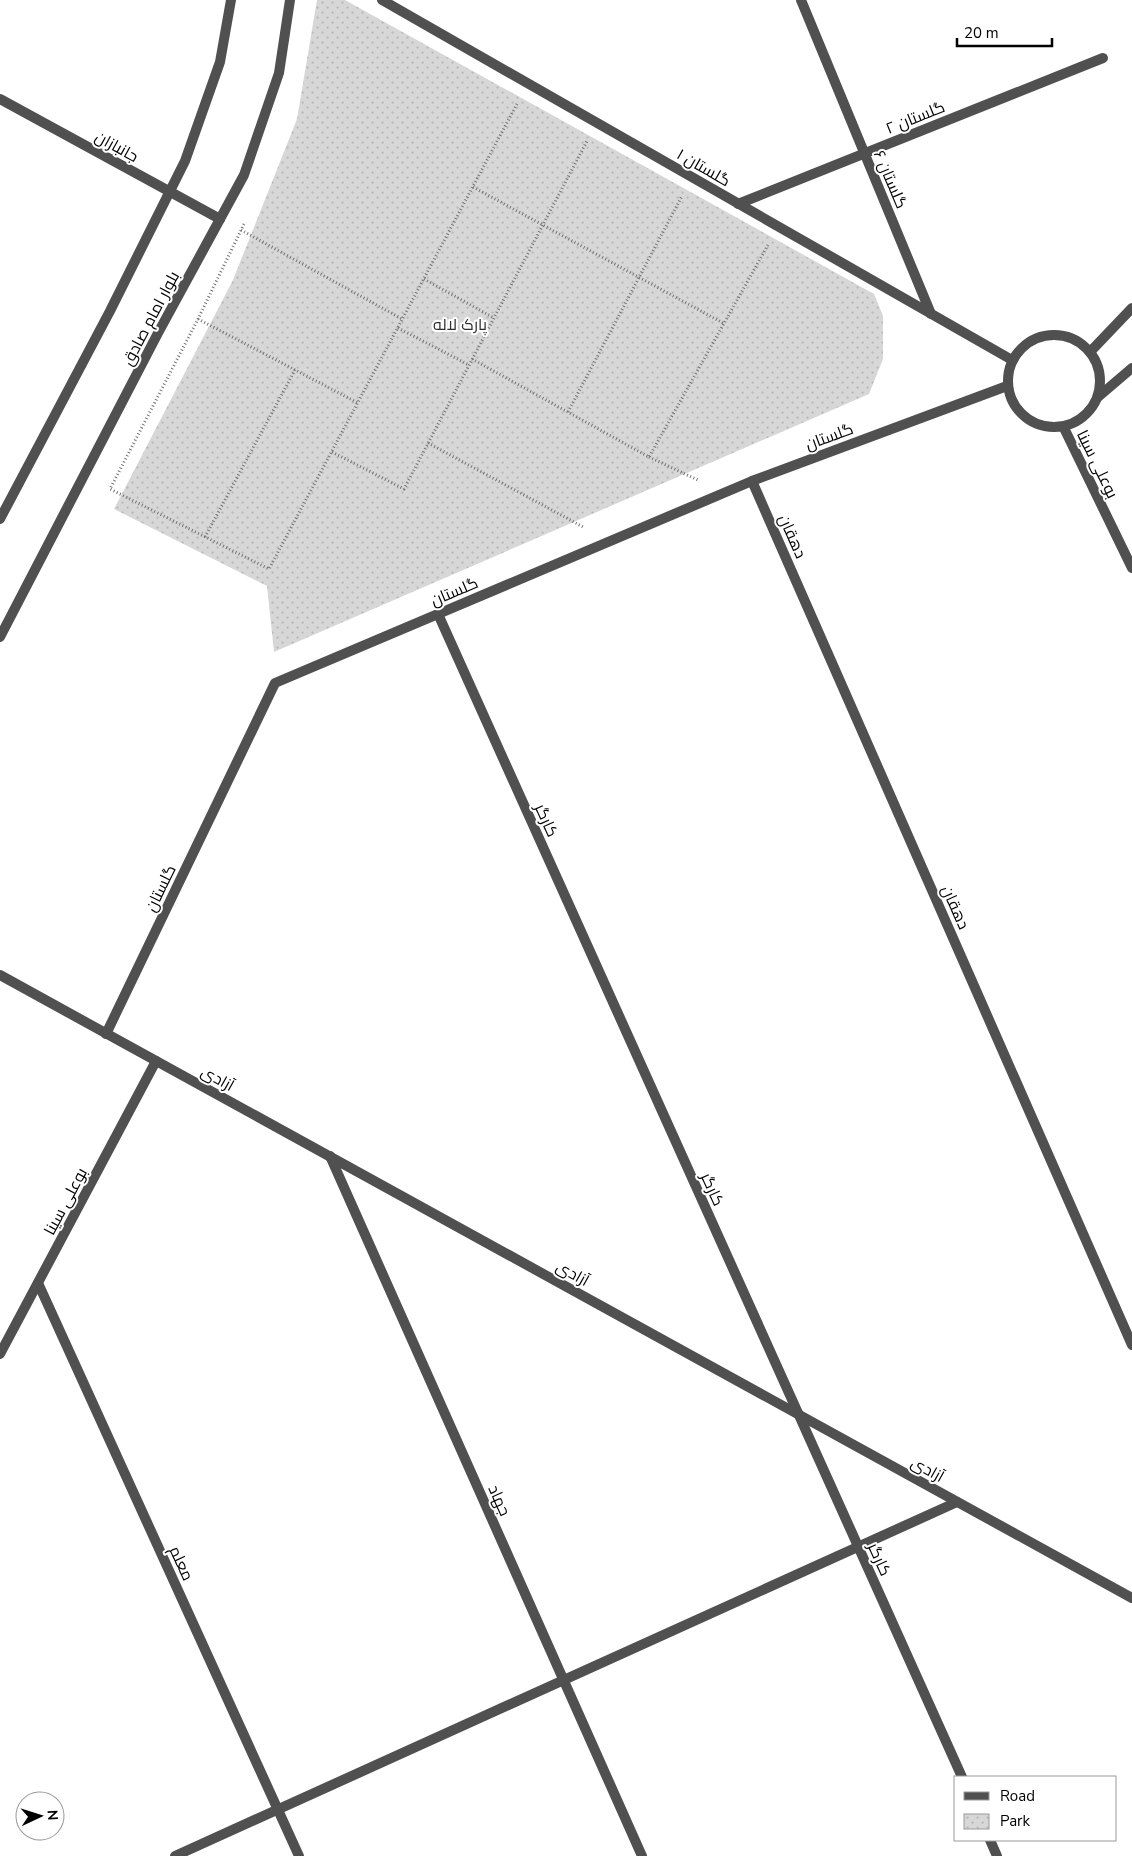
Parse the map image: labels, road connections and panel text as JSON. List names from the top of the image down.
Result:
{
  "streets": {
    "street": [
      "گلستان ۲",
      "جانبازان",
      "گلستان ۱",
      "گلستان ۶",
      "بلوار امام صادق",
      "گلستان",
      "بوعلی سینا",
      "دهقان",
      "کارگر",
      "آزادی",
      "جهاد",
      "معلم"
    ]
  },
  "crossings": [
    ["گلستان ۲", "گلستان ۱"],
    ["گلستان ۲", "گلستان ۶"],
    ["جانبازان", "بلوار امام صادق"],
    ["گلستان ۱", "گلستان ۶"],
    ["گلستان ۱", "گلستان"],
    ["گلستان ۱", "بوعلی سینا"],
    ["گلستان", "بوعلی سینا"],
    ["گلستان", "دهقان"],
    ["گلستان", "کارگر"],
    ["گلستان", "آزادی"],
    ["بوعلی سینا", "آزادی"],
    ["بوعلی سینا", "معلم"],
    ["کارگر", "آزادی"],
    ["آزادی", "جهاد"]
  ],
  "parks": ["پارک لاله"],
  "legend": ["Road", "Park"],
  "scale_bar": "20 m",
  "north": "right"
}
